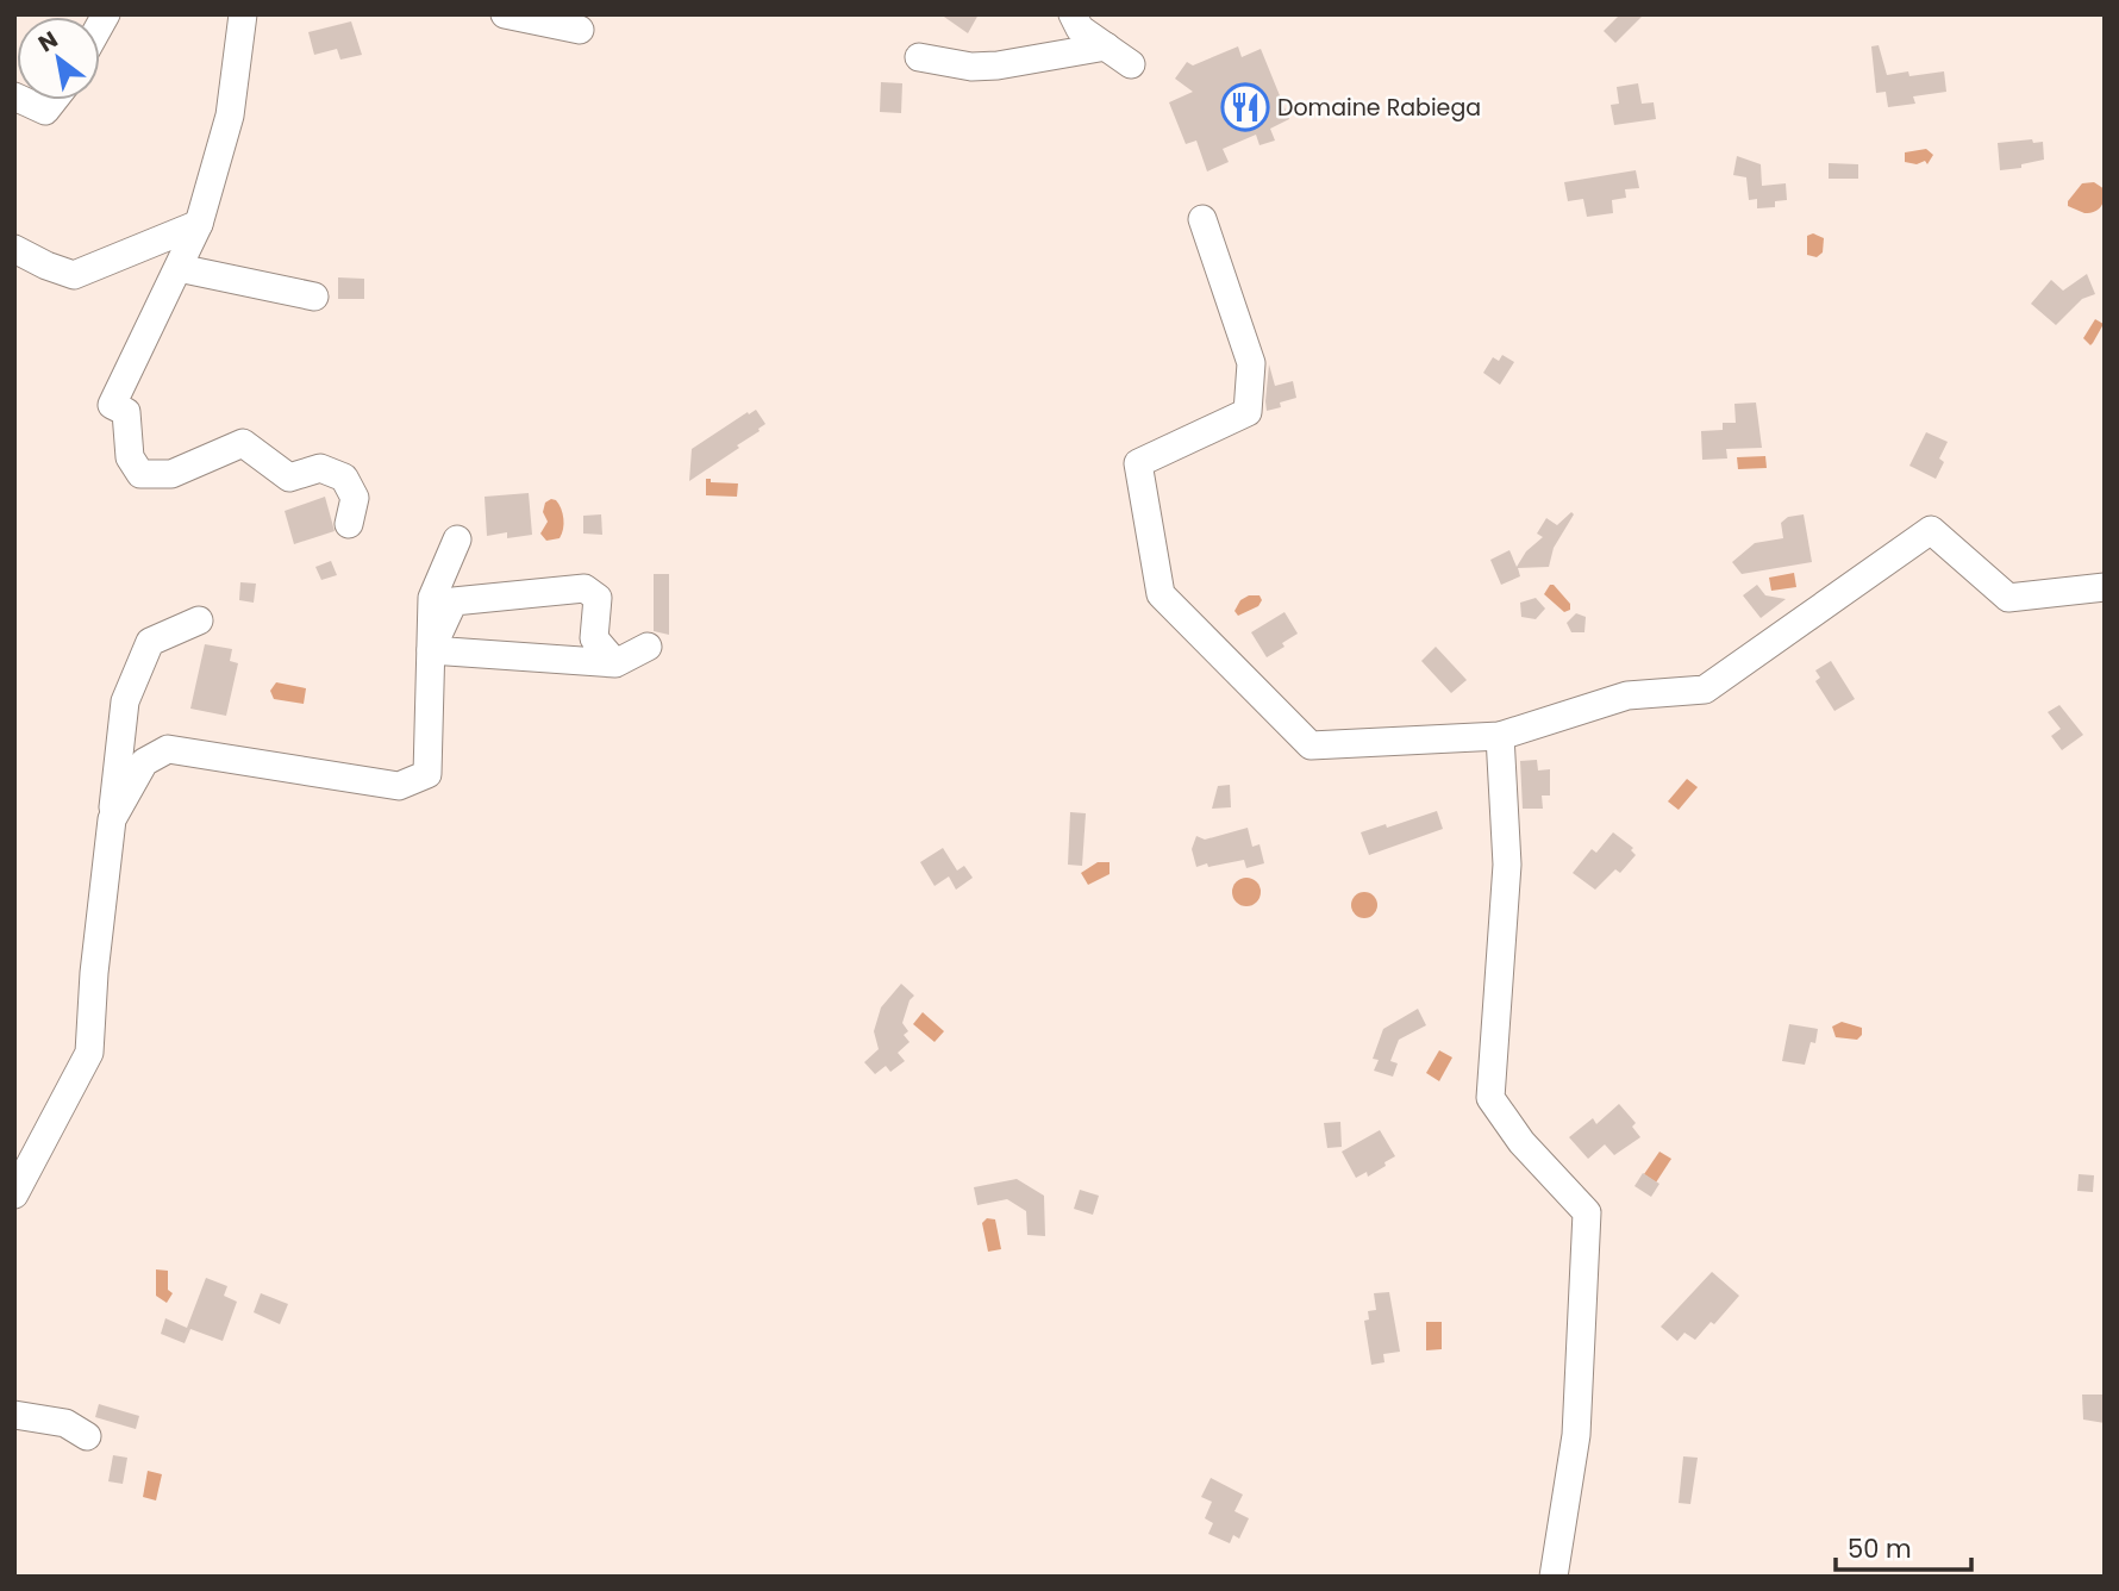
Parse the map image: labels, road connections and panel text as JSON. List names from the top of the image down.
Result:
{
  "places": {
    "restaurant": ["Domaine Rabiega"]
  },
  "scale_bar": "50 m",
  "north": "top left"
}
